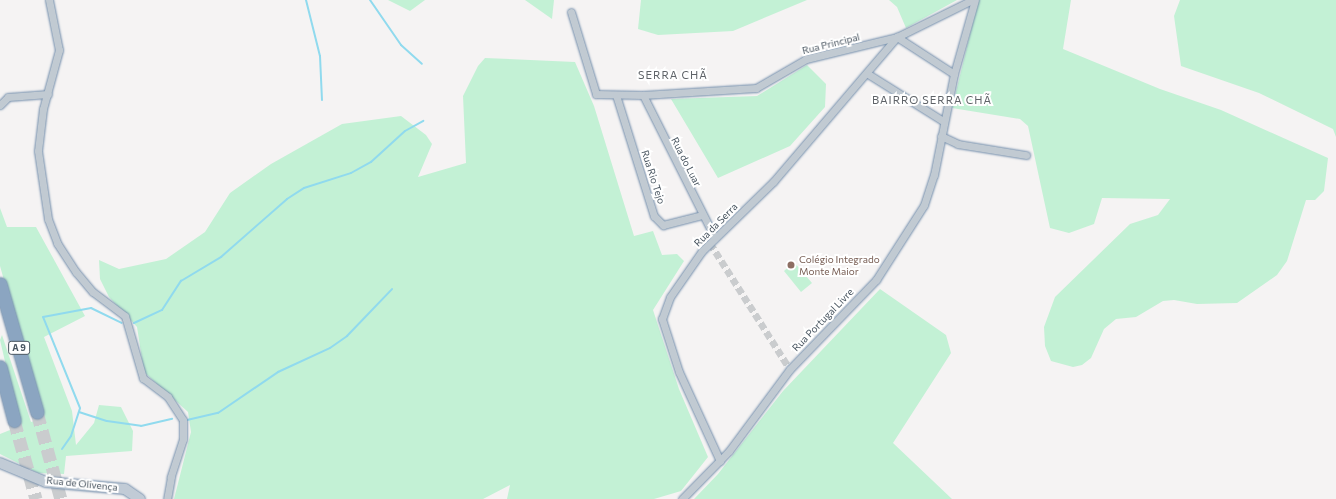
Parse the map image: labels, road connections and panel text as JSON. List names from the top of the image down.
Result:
{
  "streets": {
    "highway": ["A 9"],
    "main road": ["Rua de Olivença"],
    "street": [
      "Rua Principal",
      "Rua do Luar",
      "Rua Rio Tejo",
      "Rua da Serra",
      "Rua Portugal Livre"
    ]
  },
  "crossings": [
    ["Rua Principal", "Rua do Luar"],
    ["Rua Principal", "Rua Rio Tejo"],
    ["Rua Principal", "Rua da Serra"],
    ["Rua Principal", "Rua Portugal Livre"],
    ["Rua do Luar", "Rua Rio Tejo"],
    ["Rua do Luar", "Rua da Serra"],
    ["Rua da Serra", "Rua Portugal Livre"]
  ],
  "districts": ["SERRA CHÃ", "BAIRRO SERRA CHÃ"],
  "places": ["Colégio Integrado Monte Maior"]
}
